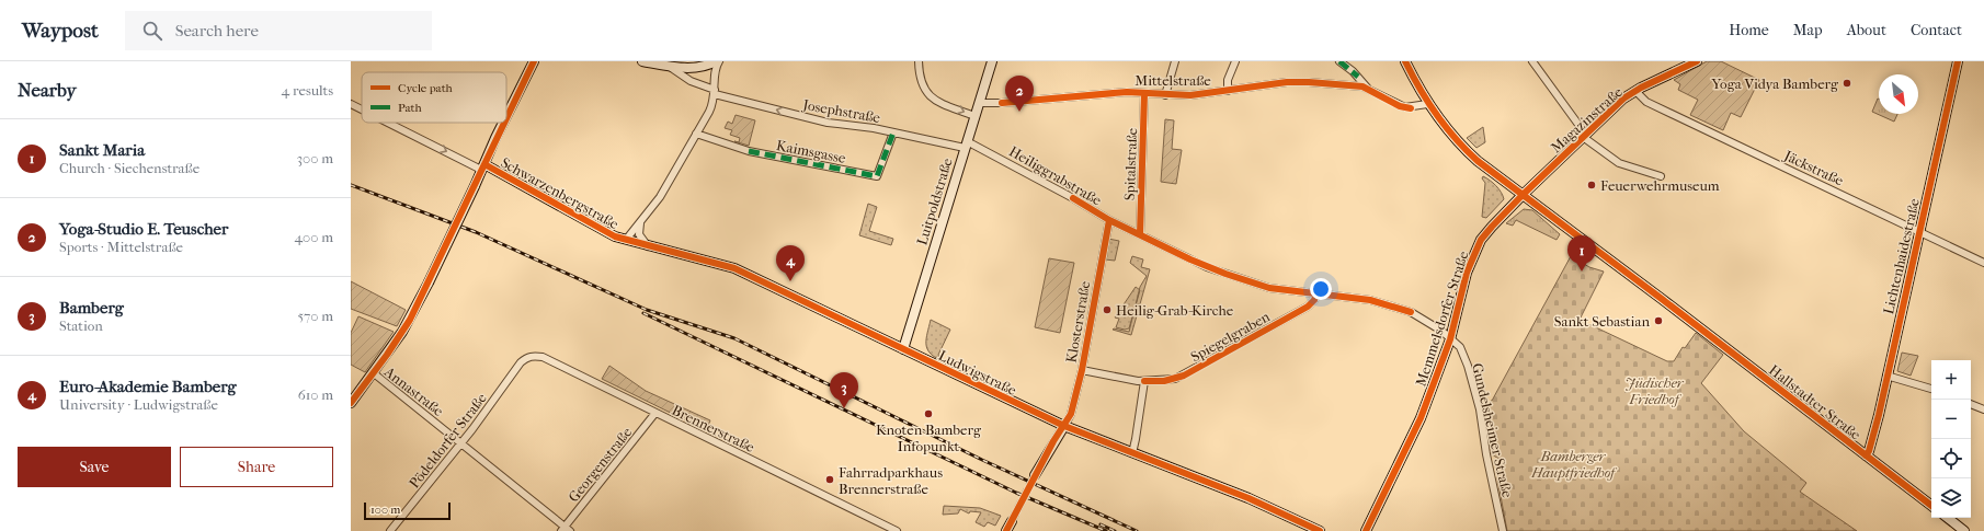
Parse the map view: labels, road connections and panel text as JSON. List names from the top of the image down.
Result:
{
  "streets": {
    "street": [
      "Mittelstraße",
      "Josephstraße",
      "Magazinstraße",
      "Kaimsgasse",
      "Spitalstraße",
      "Jäckstraße",
      "Heiliggrabstraße",
      "Schwarzenbergstraße",
      "Luitpoldstraße",
      "Lichtenhaidestraße",
      "Memmelsdorfer Straße",
      "Klosterstraße",
      "Spiegelgraben",
      "Ludwigstraße",
      "Annastraße",
      "Hallstadter Straße",
      "Brennerstraße",
      "Gundelsheimer Straße",
      "Pödeldorfer Straße",
      "Georgenstraße"
    ]
  },
  "crossings": [
    ["Mittelstraße", "Spitalstraße"],
    ["Mittelstraße", "Luitpoldstraße"],
    ["Mittelstraße", "Hallstadter Straße"],
    ["Josephstraße", "Kaimsgasse"],
    ["Josephstraße", "Heiliggrabstraße"],
    ["Josephstraße", "Luitpoldstraße"],
    ["Magazinstraße", "Jäckstraße"],
    ["Magazinstraße", "Memmelsdorfer Straße"],
    ["Magazinstraße", "Hallstadter Straße"],
    ["Spitalstraße", "Heiliggrabstraße"],
    ["Jäckstraße", "Lichtenhaidestraße"],
    ["Heiliggrabstraße", "Luitpoldstraße"],
    ["Heiliggrabstraße", "Memmelsdorfer Straße"],
    ["Heiliggrabstraße", "Klosterstraße"],
    ["Heiliggrabstraße", "Spiegelgraben"],
    ["Heiliggrabstraße", "Gundelsheimer Straße"],
    ["Schwarzenbergstraße", "Ludwigstraße"],
    ["Luitpoldstraße", "Ludwigstraße"],
    ["Lichtenhaidestraße", "Hallstadter Straße"],
    ["Memmelsdorfer Straße", "Hallstadter Straße"],
    ["Memmelsdorfer Straße", "Gundelsheimer Straße"],
    ["Klosterstraße", "Spiegelgraben"],
    ["Klosterstraße", "Ludwigstraße"],
    ["Annastraße", "Pödeldorfer Straße"],
    ["Annastraße", "Georgenstraße"],
    ["Brennerstraße", "Pödeldorfer Straße"],
    ["Brennerstraße", "Georgenstraße"]
  ],
  "one_way": ["Josephstraße", "Schwarzenbergstraße"],
  "parks": ["Jüdischer Friedhof", "Bamberger Hauptfriedhof"],
  "places": [
    "Yoga Vidya Bamberg",
    "Feuerwehrmuseum",
    "Heilig-Grab-Kirche",
    "Sankt Sebastian",
    "Knoten Bamberg Infopunkt",
    "Fahrradparkhaus Brennerstraße"
  ],
  "legend": ["Cycle path", "Path"],
  "scale_bar": "100 m",
  "north": "bottom right",
  "page": {
    "header": "Waypost",
    "search": "Search here",
    "nav": [
      "Home",
      "Map",
      "About",
      "Contact"
    ],
    "heading": ["Nearby", "4 results"],
    "pins": [
      "2",
      "1",
      "4",
      "3"
    ],
    "list": [
      {
        "mark": "1",
        "name": "Sankt Maria",
        "note": "Church · Siechenstraße",
        "value": "300 m"
      },
      {
        "mark": "2",
        "name": "Yoga-Studio E. Teuscher",
        "note": "Sports · Mittelstraße",
        "value": "400 m"
      },
      {
        "mark": "3",
        "name": "Bamberg",
        "note": "Station",
        "value": "570 m"
      },
      {
        "mark": "4",
        "name": "Euro-Akademie Bamberg",
        "note": "University · Ludwigstraße",
        "value": "610 m"
      }
    ],
    "map_buttons": ["+", "−"],
    "buttons": ["Save", "Share"],
    "scale": "100 m"
  }
}
